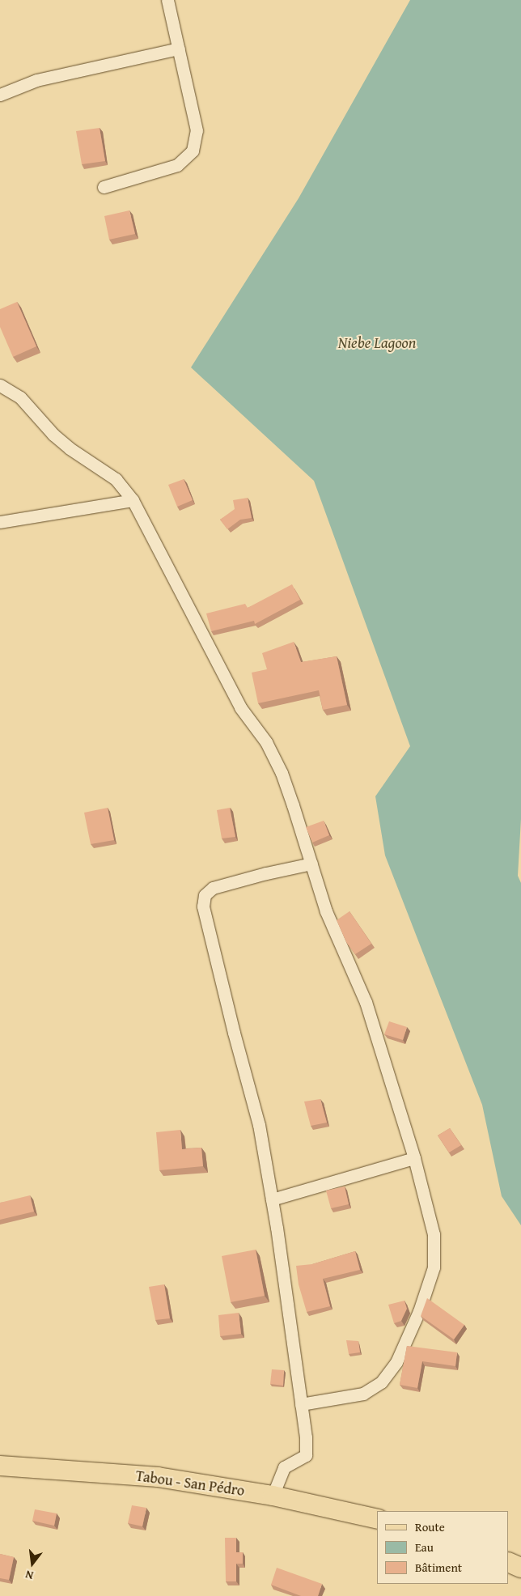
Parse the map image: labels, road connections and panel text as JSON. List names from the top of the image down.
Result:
{
  "streets": {
    "main road": ["Tabou - San Pédro"]
  },
  "water": ["Niebe Lagoon"],
  "legend": ["Route", "Eau", "Bâtiment"],
  "north": "bottom"
}
